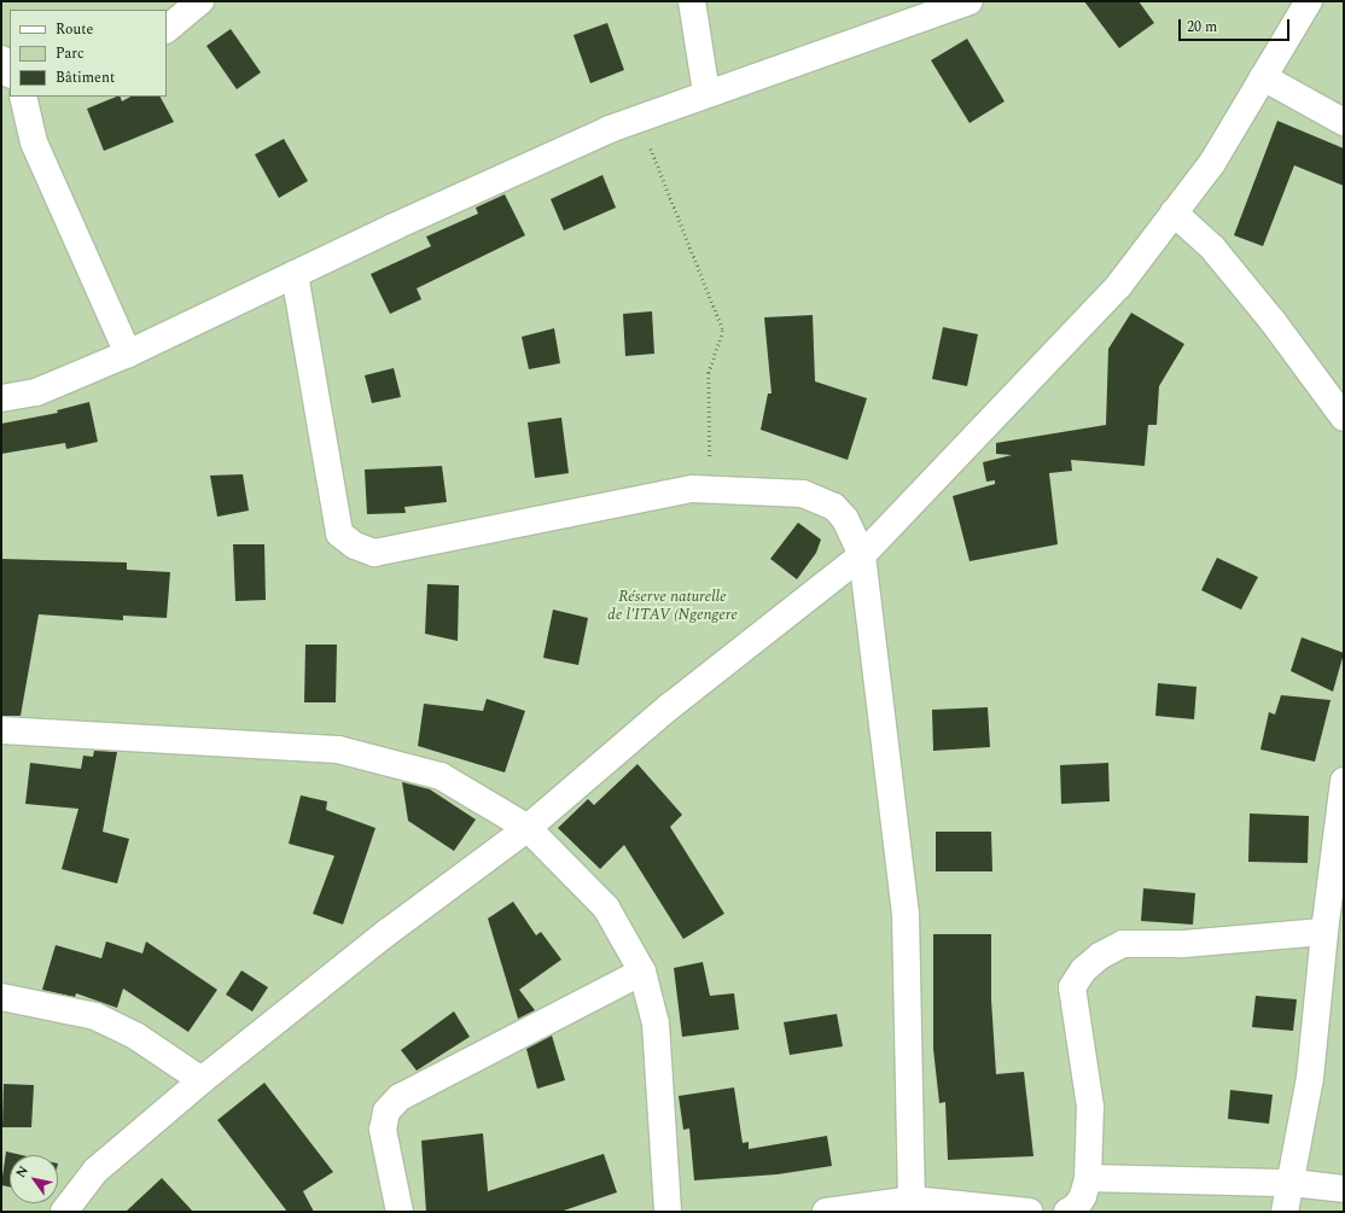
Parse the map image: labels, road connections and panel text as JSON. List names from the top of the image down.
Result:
{
  "parks": ["Réserve naturelle de l'ITAV (Ngengere"],
  "legend": ["Route", "Parc", "Bâtiment"],
  "scale_bar": "20 m",
  "north": "top left"
}
